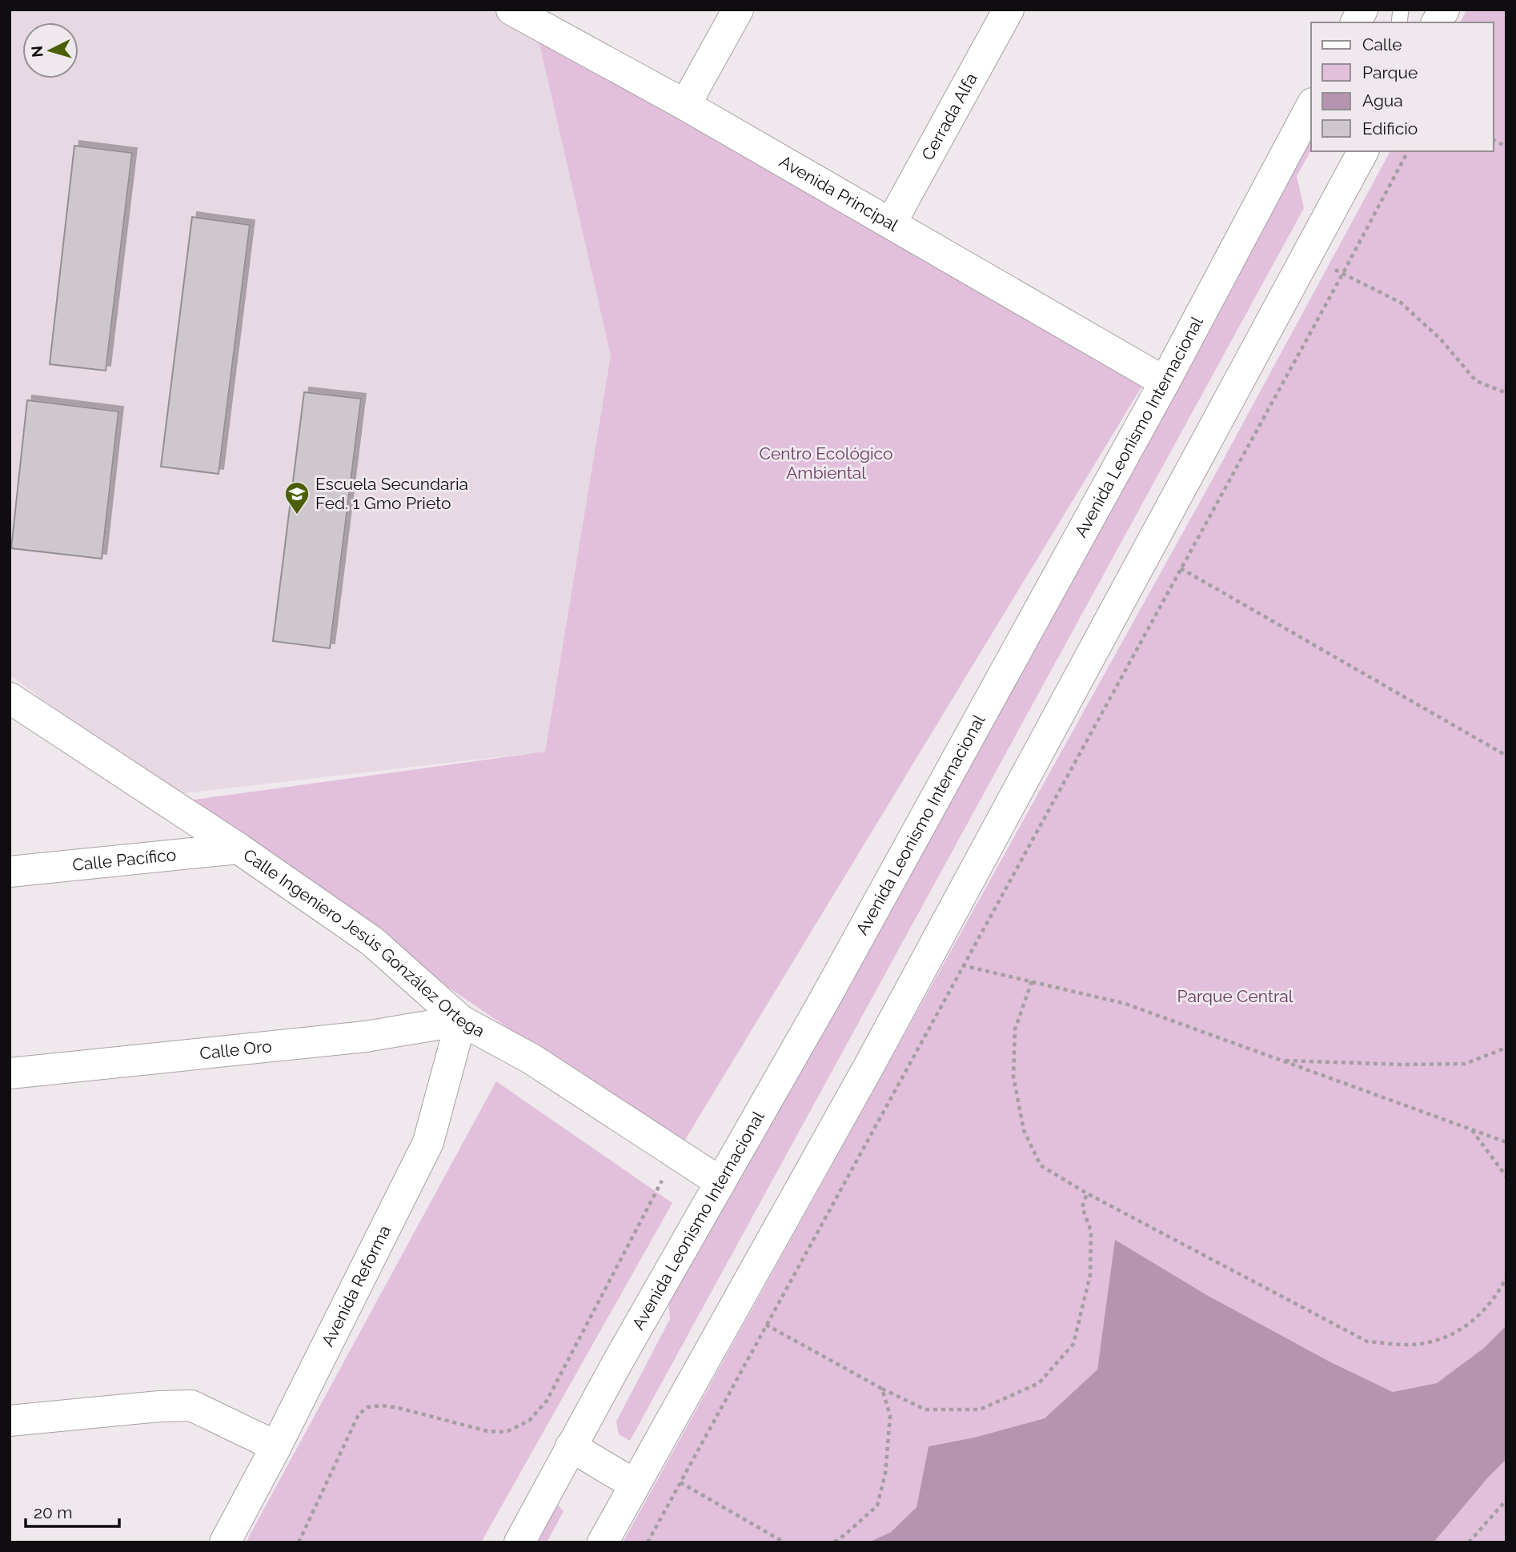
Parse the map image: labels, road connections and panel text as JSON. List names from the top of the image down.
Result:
{
  "streets": {
    "street": [
      "Cerrada Alfa",
      "Avenida Principal",
      "Avenida Leonismo Internacional",
      "Calle Pacífico",
      "Calle Ingeniero Jesús González Ortega",
      "Calle Oro",
      "Avenida Reforma"
    ]
  },
  "crossings": [
    ["Cerrada Alfa", "Avenida Principal"],
    ["Avenida Principal", "Avenida Leonismo Internacional"],
    ["Avenida Leonismo Internacional", "Calle Ingeniero Jesús González Ortega"],
    ["Calle Pacífico", "Calle Ingeniero Jesús González Ortega"],
    ["Calle Ingeniero Jesús González Ortega", "Calle Oro"],
    ["Calle Ingeniero Jesús González Ortega", "Avenida Reforma"],
    ["Calle Oro", "Avenida Reforma"]
  ],
  "parks": ["Centro Ecológico Ambiental", "Parque Central"],
  "places": {
    "school or university": ["Escuela Secundaria Fed. 1 Gmo Prieto"]
  },
  "legend": [
    "Calle",
    "Parque",
    "Agua",
    "Edificio"
  ],
  "scale_bar": "20 m",
  "north": "left"
}
